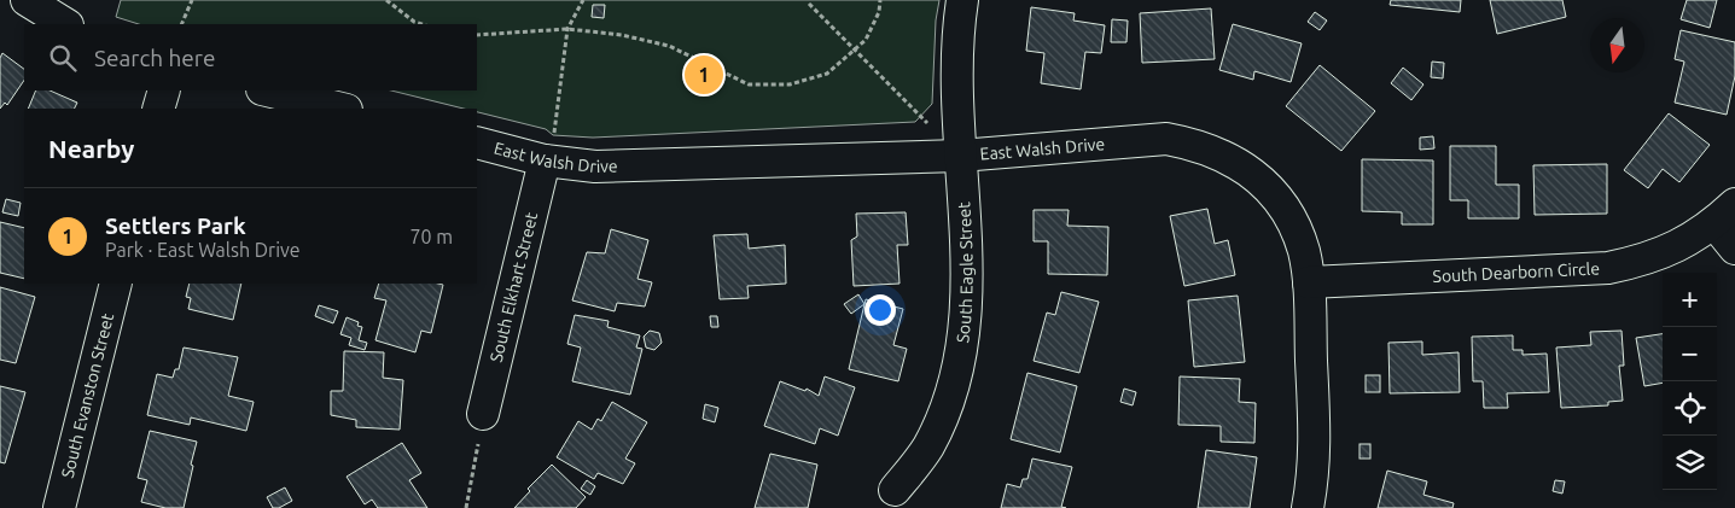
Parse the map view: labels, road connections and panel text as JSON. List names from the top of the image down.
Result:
{
  "streets": {
    "street": [
      "East Walsh Drive",
      "South Eagle Street",
      "South Dearborn Circle",
      "South Elkhart Street",
      "South Evanston Street"
    ]
  },
  "crossings": [
    ["East Walsh Drive", "South Eagle Street"],
    ["East Walsh Drive", "South Dearborn Circle"],
    ["East Walsh Drive", "South Elkhart Street"]
  ],
  "north": "bottom",
  "page": {
    "search": "Search here",
    "pins": "1",
    "heading": "Nearby",
    "list": [
      {
        "mark": "1",
        "name": "Settlers Park",
        "note": "Park · East Walsh Drive",
        "value": "70 m"
      }
    ],
    "map_buttons": ["+", "−"]
  }
}
